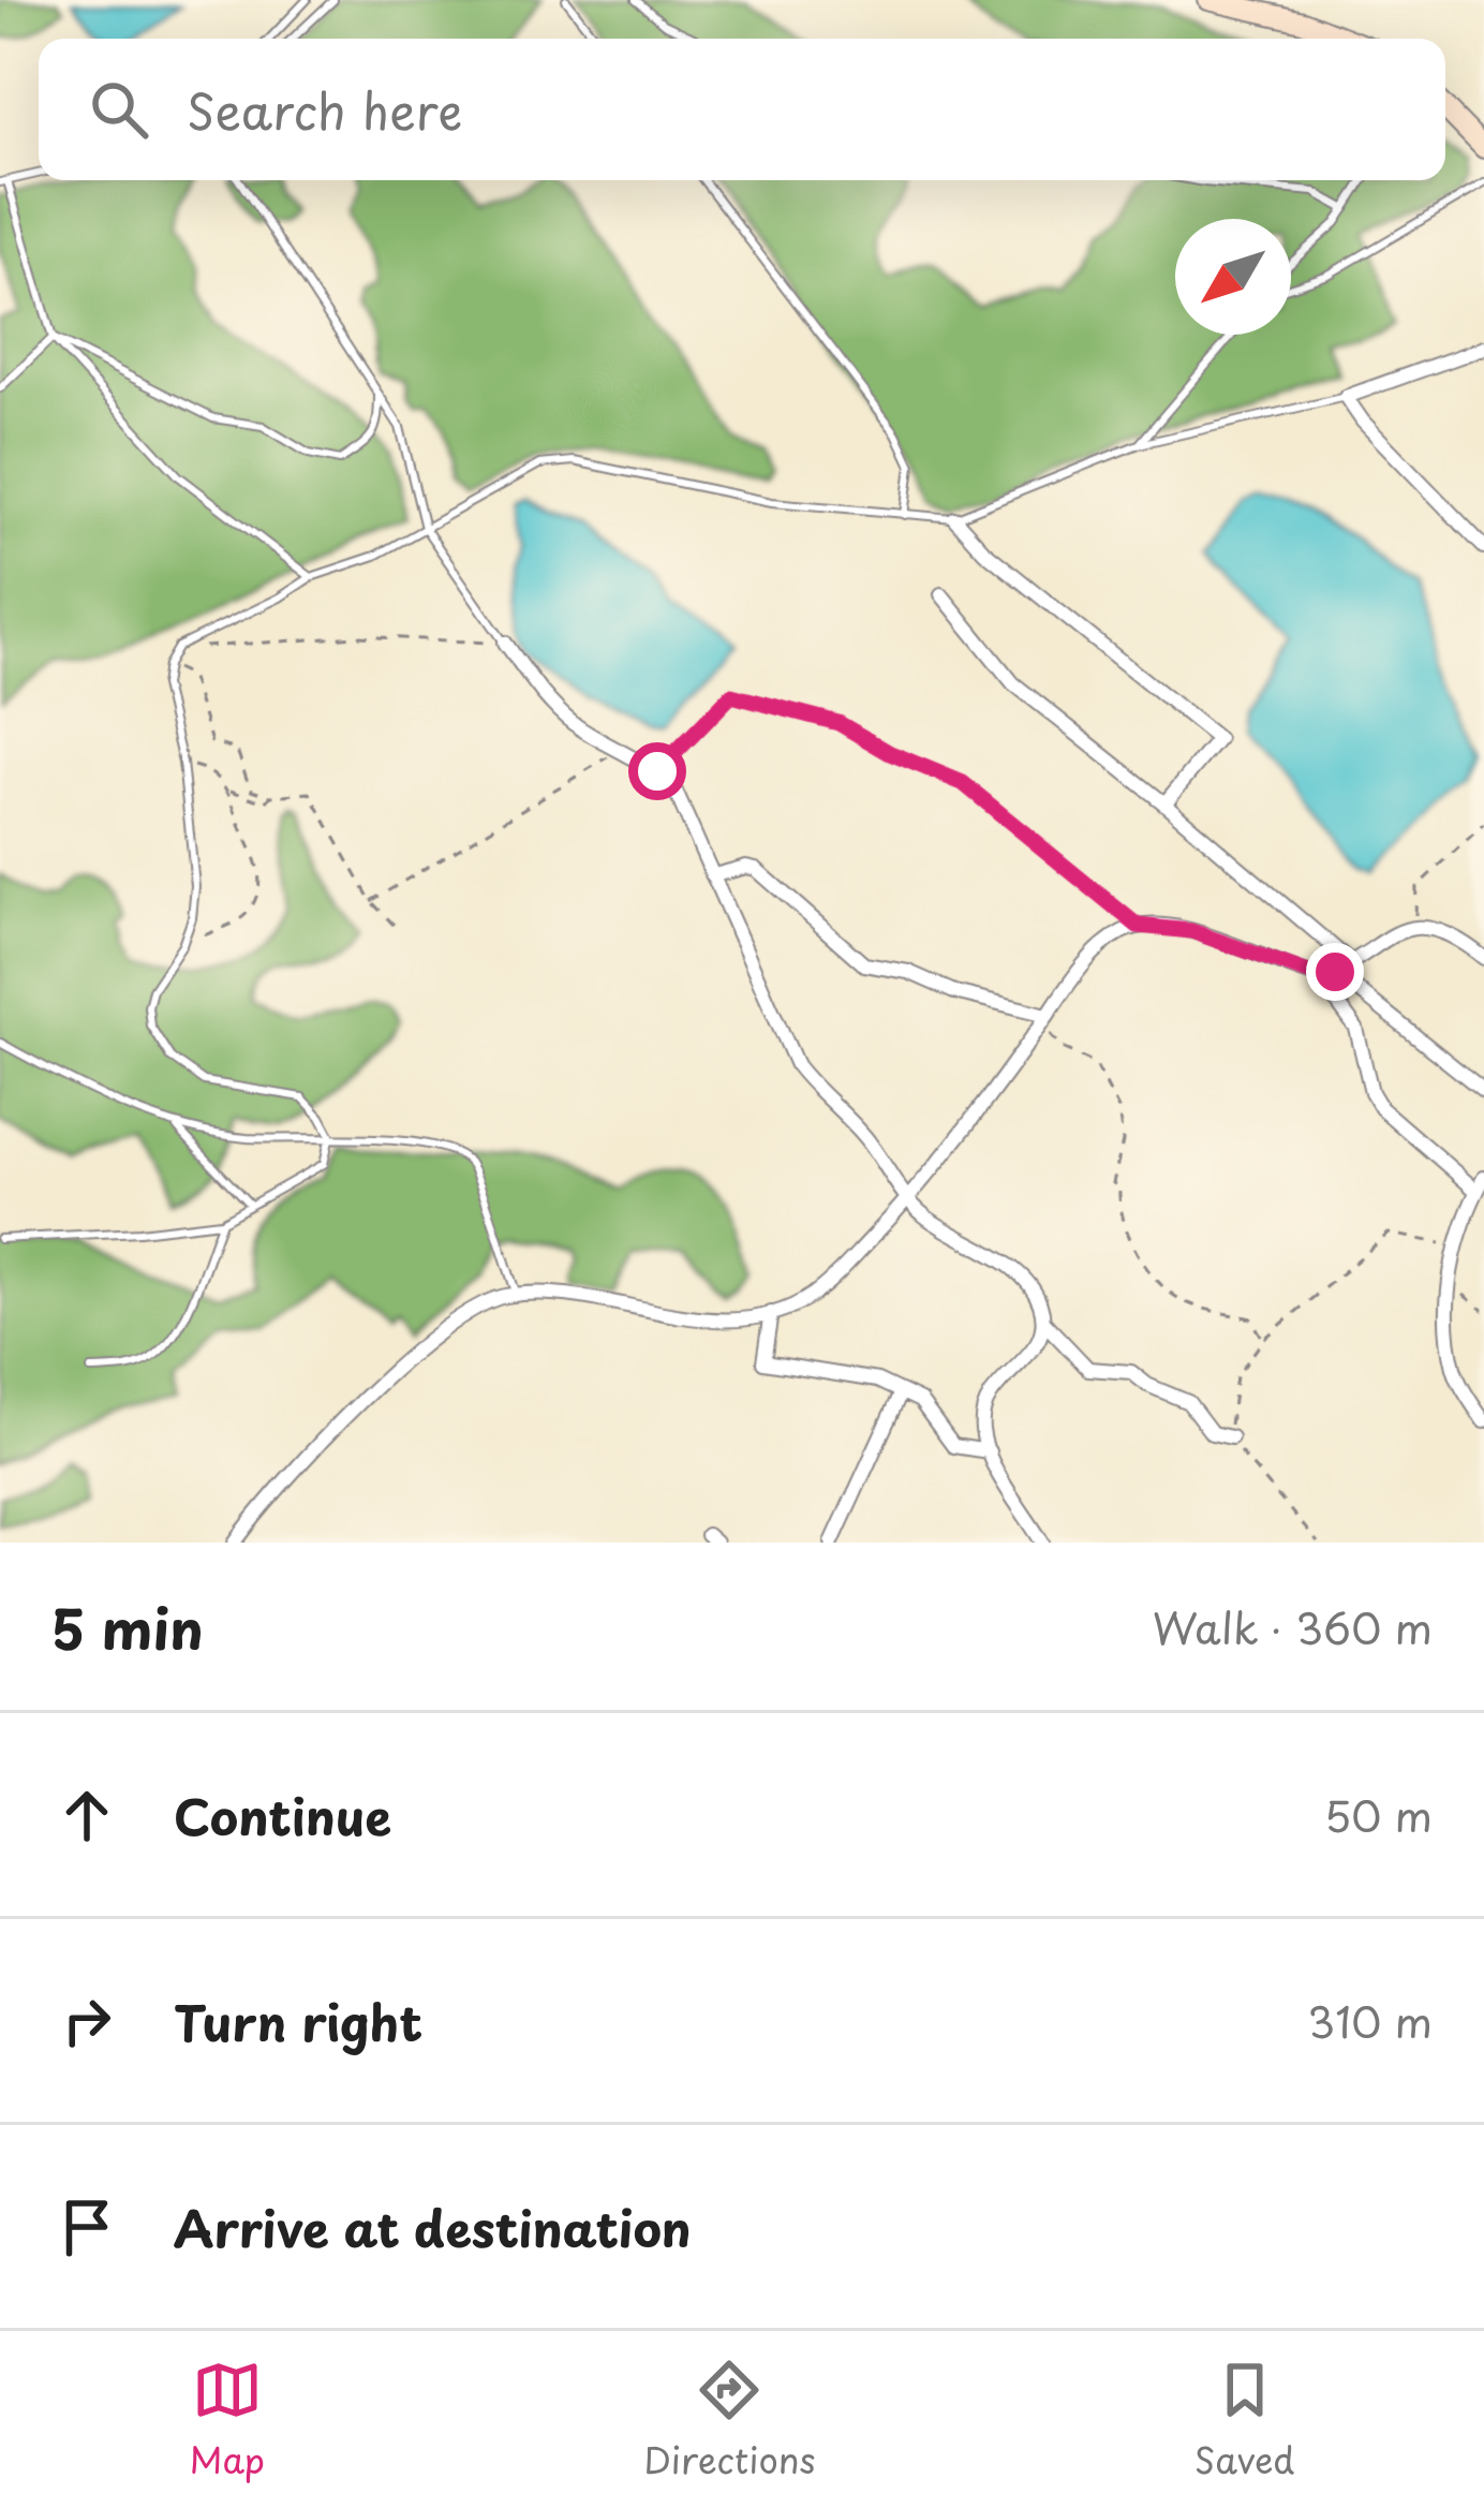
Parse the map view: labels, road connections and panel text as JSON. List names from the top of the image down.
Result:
{
  "north": "bottom left",
  "page": {
    "search": "Search here",
    "heading": ["5 min", "Walk · 360 m"],
    "list": [
      ["Continue", "50 m"],
      ["Turn right", "310 m"],
      "Arrive at destination"
    ],
    "nav": ["Map", "Directions", "Saved"]
  }
}
